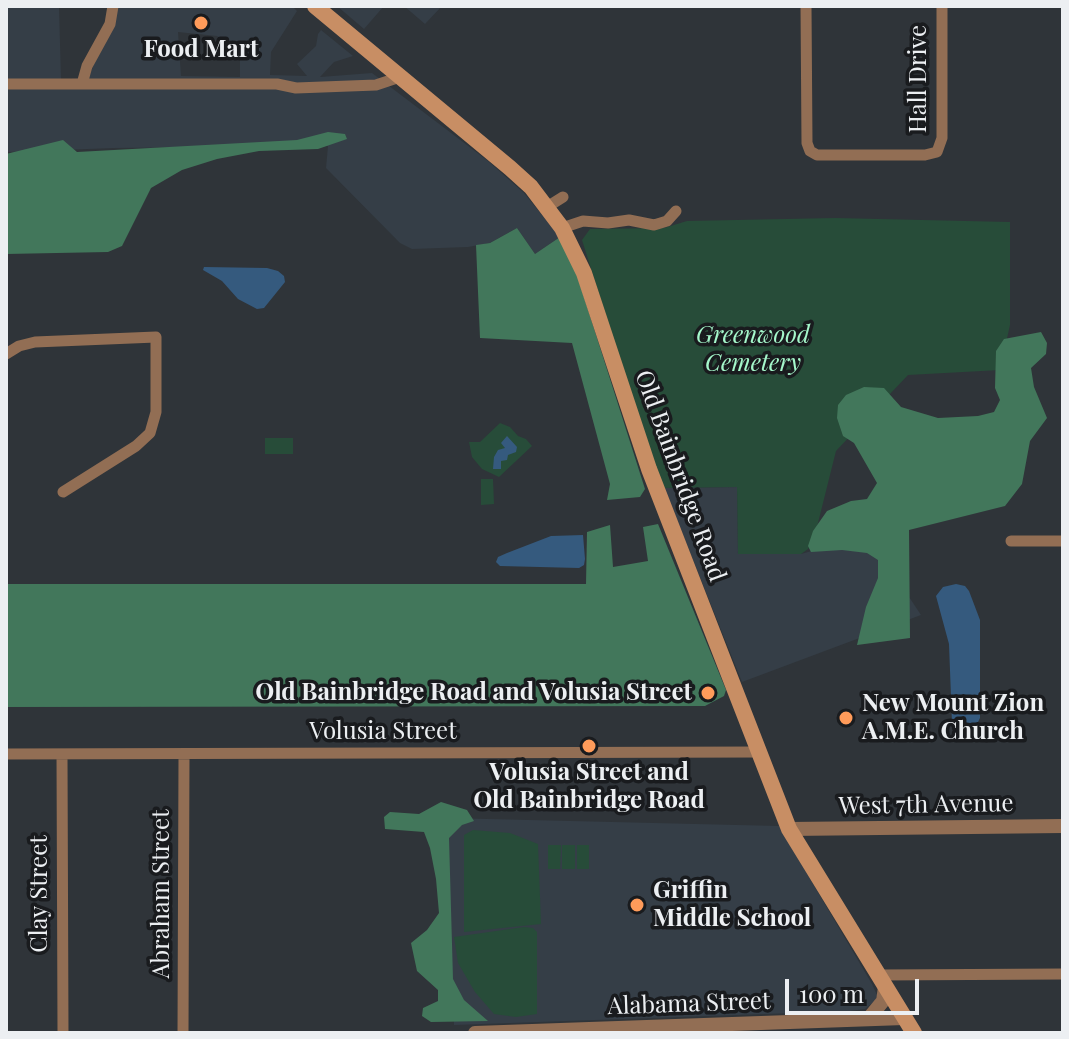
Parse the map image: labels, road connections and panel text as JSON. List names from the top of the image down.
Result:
{
  "streets": {
    "main road": ["Old Bainbridge Road"],
    "street": [
      "Hall Drive",
      "Volusia Street",
      "West 7th Avenue",
      "Clay Street",
      "Abraham Street",
      "Alabama Street"
    ]
  },
  "crossings": [
    ["Old Bainbridge Road", "Volusia Street"],
    ["Old Bainbridge Road", "West 7th Avenue"],
    ["Old Bainbridge Road", "Alabama Street"],
    ["Volusia Street", "Clay Street"],
    ["Volusia Street", "Abraham Street"]
  ],
  "parks": ["Greenwood Cemetery"],
  "places": [
    "Food Mart",
    "Old Bainbridge Road and Volusia Street",
    "New Mount Zion A.M.E. Church",
    "Volusia Street and Old Bainbridge Road",
    "Griffin Middle School"
  ],
  "scale_bar": "100 m"
}
